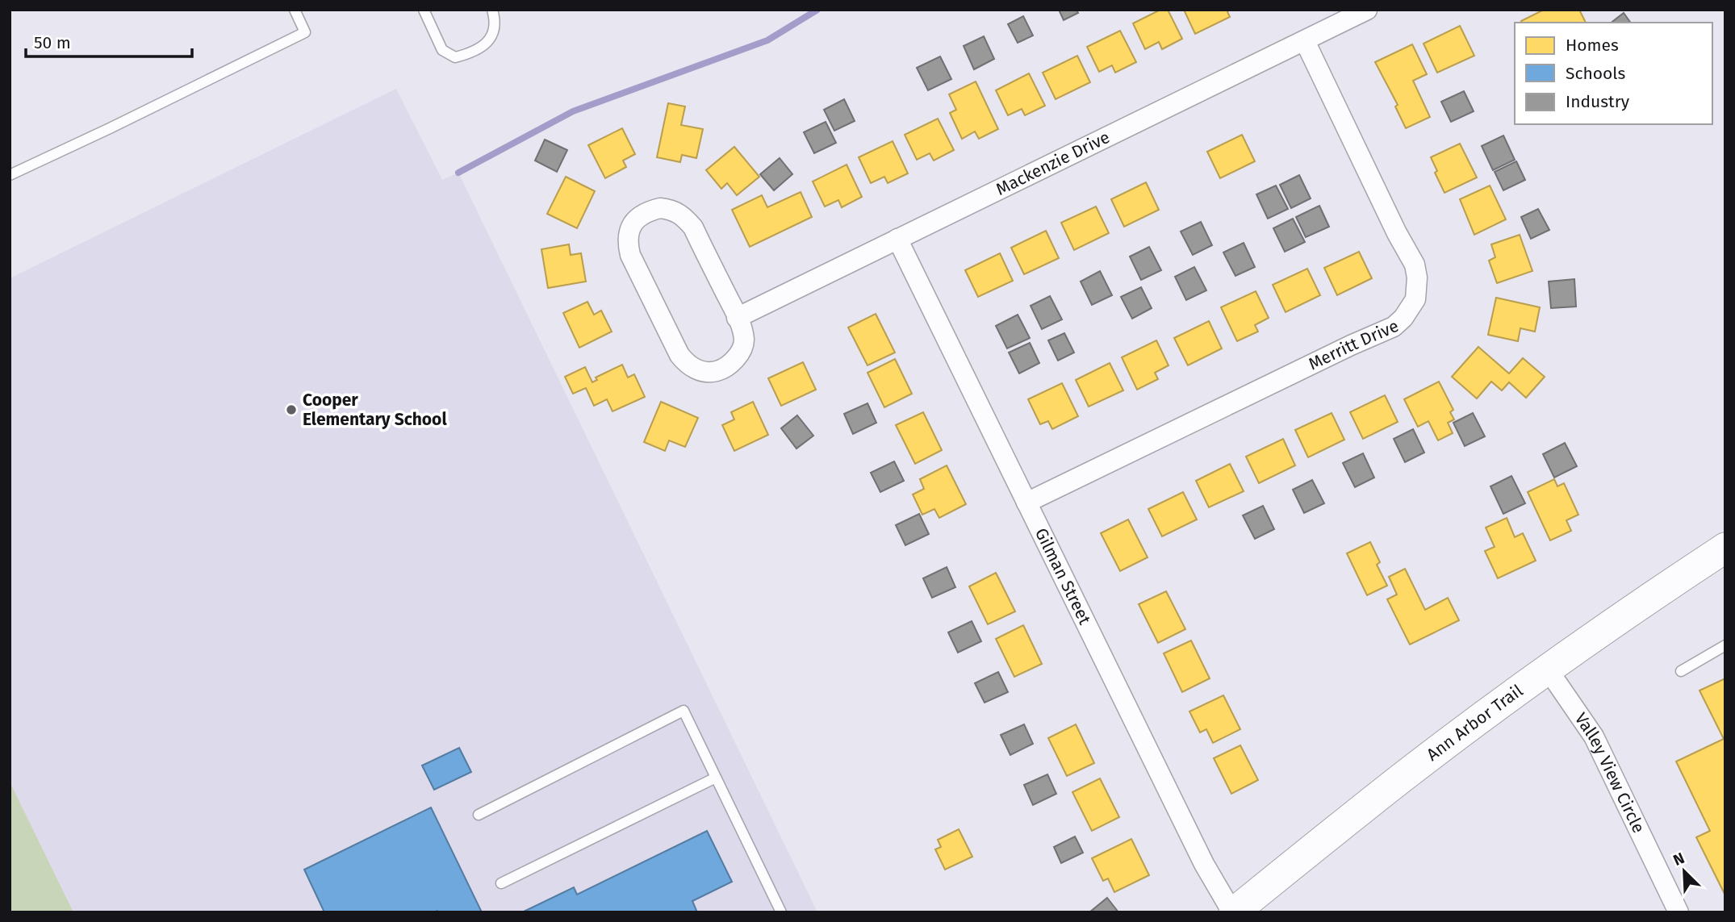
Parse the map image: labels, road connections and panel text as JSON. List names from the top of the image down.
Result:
{
  "streets": {
    "street": [
      "Mackenzie Drive",
      "Merritt Drive",
      "Gilman Street",
      "Ann Arbor Trail",
      "Valley View Circle"
    ]
  },
  "crossings": [
    ["Mackenzie Drive", "Merritt Drive"],
    ["Mackenzie Drive", "Gilman Street"],
    ["Merritt Drive", "Gilman Street"],
    ["Gilman Street", "Ann Arbor Trail"],
    ["Ann Arbor Trail", "Valley View Circle"]
  ],
  "places": ["Cooper Elementary School"],
  "legend": ["Homes", "Schools", "Industry"],
  "scale_bar": "50 m",
  "north": "top left"
}
